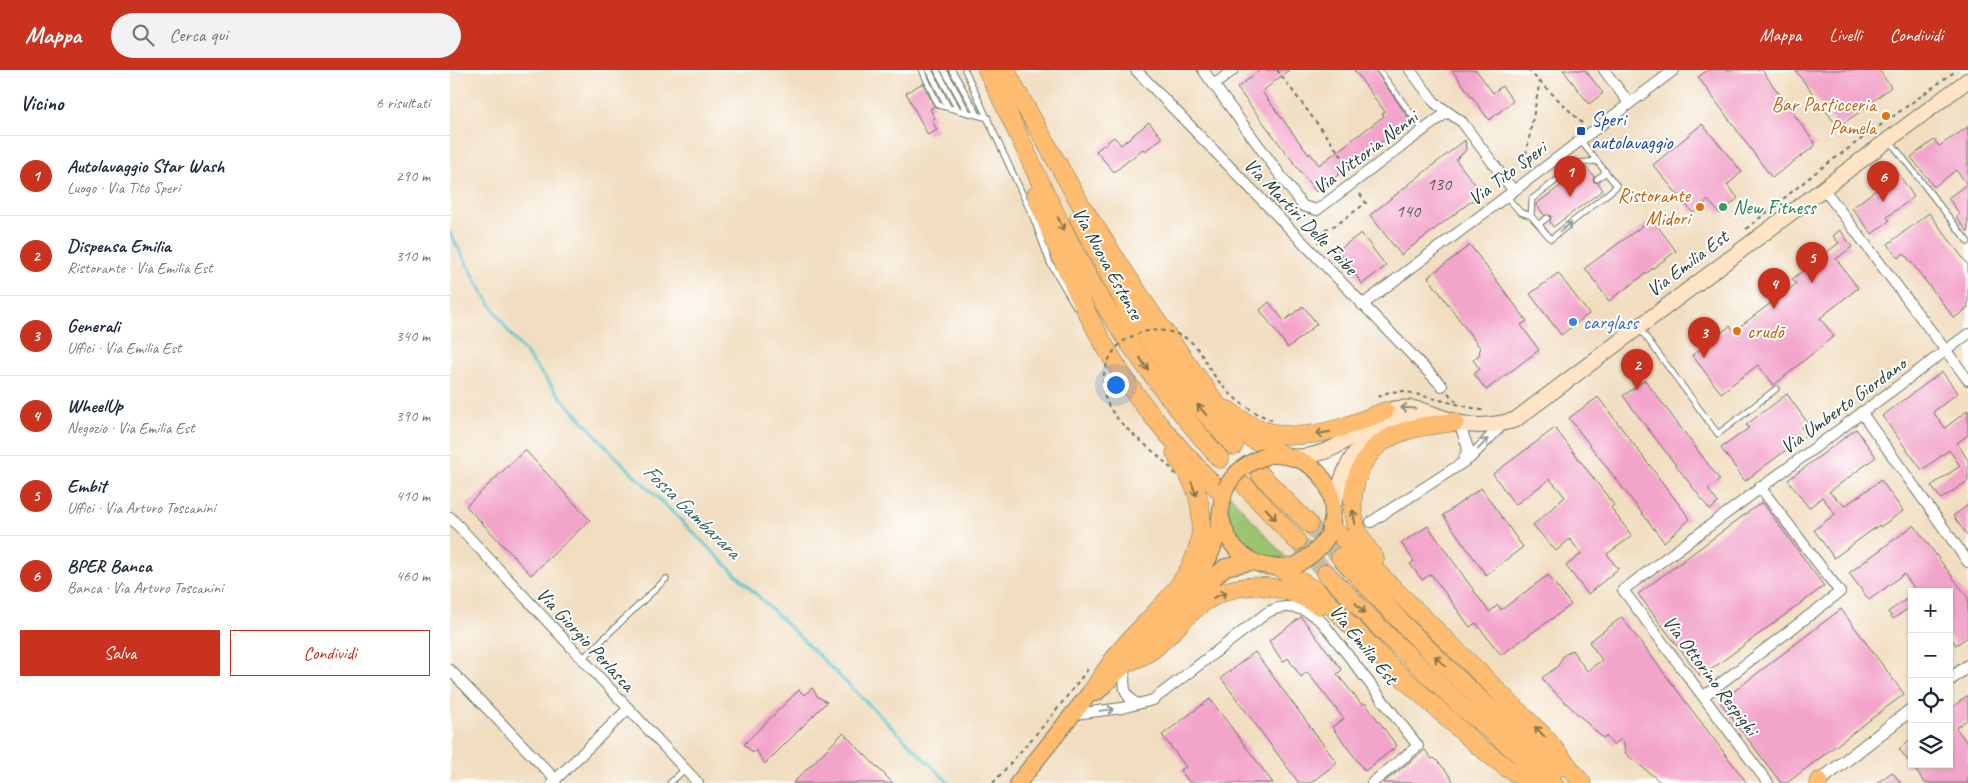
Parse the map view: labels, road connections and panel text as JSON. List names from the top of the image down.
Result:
{
  "streets": {
    "highway": ["Via Nuova Estense"],
    "main road": ["Via Emilia Est"],
    "street": [
      "Via Vittoria Nenni",
      "Via Tito Speri",
      "Via Martiri Delle Foibe",
      "Via Umberto Giordano",
      "Via Giorgio Perlasca",
      "Via Ottorino Respighi"
    ]
  },
  "crossings": [
    ["Via Tito Speri", "Via Martiri Delle Foibe"],
    ["Via Umberto Giordano", "Via Ottorino Respighi"]
  ],
  "water": ["Fossa Gambarara"],
  "places": {
    "other": [
      "Bar Pasticceria Pamela",
      "Ristorante Midori",
      "New Fitness",
      "carglass",
      "crudō"
    ],
    "transit": ["Speri autolavaggio"]
  },
  "house_numbers": ["130", "140"],
  "page": {
    "header": "Mappa",
    "search": "Cerca qui",
    "nav": ["Mappa", "Livelli", "Condividi"],
    "heading": ["Vicino", "6 risultati"],
    "list": [
      {
        "mark": "1",
        "name": "Autolavaggio Star Wash",
        "note": "Luogo · Via Tito Speri",
        "value": "290 m"
      },
      {
        "mark": "2",
        "name": "Dispensa Emilia",
        "note": "Ristorante · Via Emilia Est",
        "value": "310 m"
      },
      {
        "mark": "3",
        "name": "Generali",
        "note": "Uffici · Via Emilia Est",
        "value": "340 m"
      },
      {
        "mark": "4",
        "name": "WheelUp",
        "note": "Negozio · Via Emilia Est",
        "value": "390 m"
      },
      {
        "mark": "5",
        "name": "Embit",
        "note": "Uffici · Via Arturo Toscanini",
        "value": "410 m"
      },
      {
        "mark": "6",
        "name": "BPER Banca",
        "note": "Banca · Via Arturo Toscanini",
        "value": "460 m"
      }
    ],
    "pins": [
      "1",
      "6",
      "5",
      "4",
      "3",
      "2"
    ],
    "map_buttons": ["+", "−"],
    "buttons": ["Salva", "Condividi"]
  }
}
